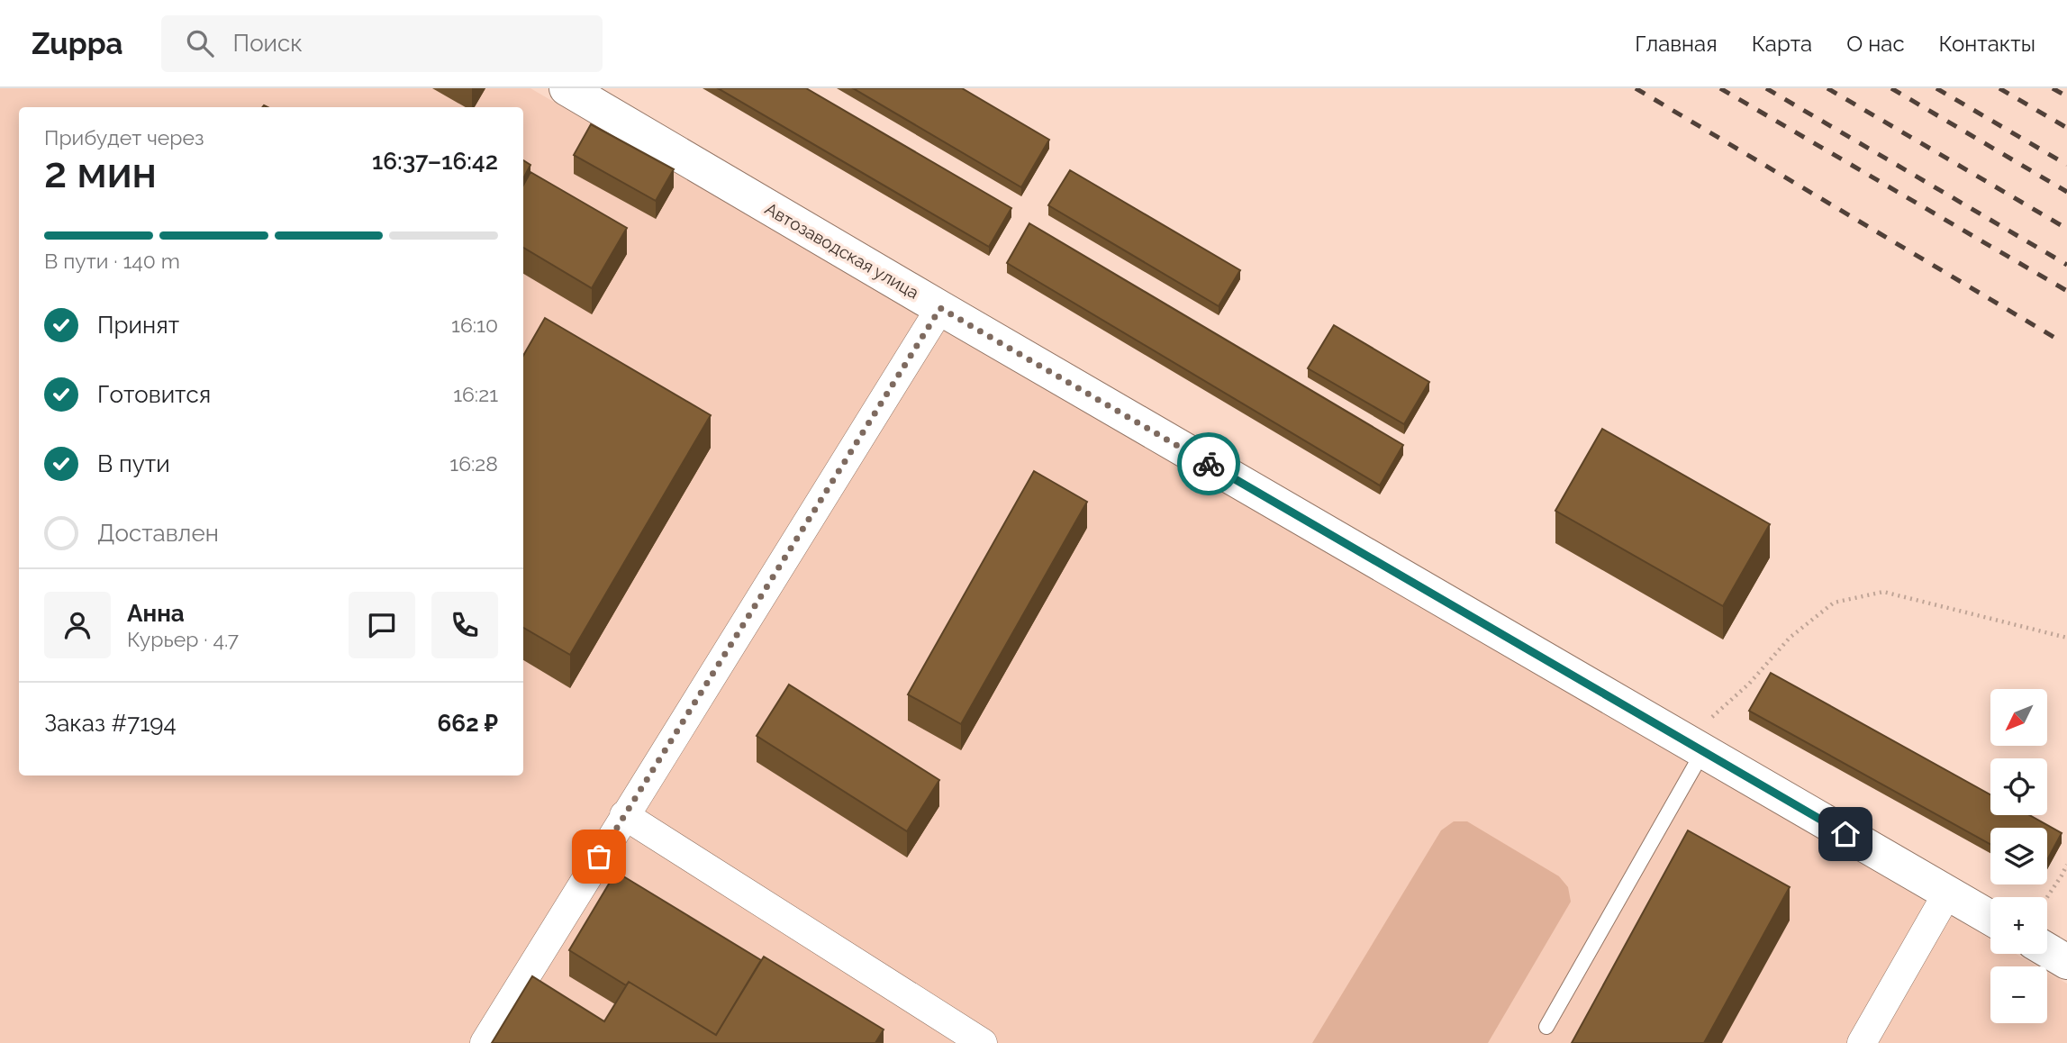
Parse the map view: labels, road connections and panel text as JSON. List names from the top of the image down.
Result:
{
  "streets": {
    "street": ["Автозаводская улица"]
  },
  "north": "bottom left",
  "page": {
    "header": "Zuppa",
    "search": "Поиск",
    "nav": [
      "Главная",
      "Карта",
      "О нас",
      "Контакты"
    ],
    "heading": ["2 мин", "Прибудет через", "16:37–16:42"],
    "panel": [
      "Анна",
      "Курьер · 4.7",
      "Заказ #7194",
      "662 ₽"
    ],
    "bar": "В пути · 140 m",
    "list": [
      ["Принят", "16:10"],
      ["Готовится", "16:21"],
      ["В пути", "16:28"],
      "Доставлен"
    ],
    "map_buttons": ["+", "−"]
  }
}
